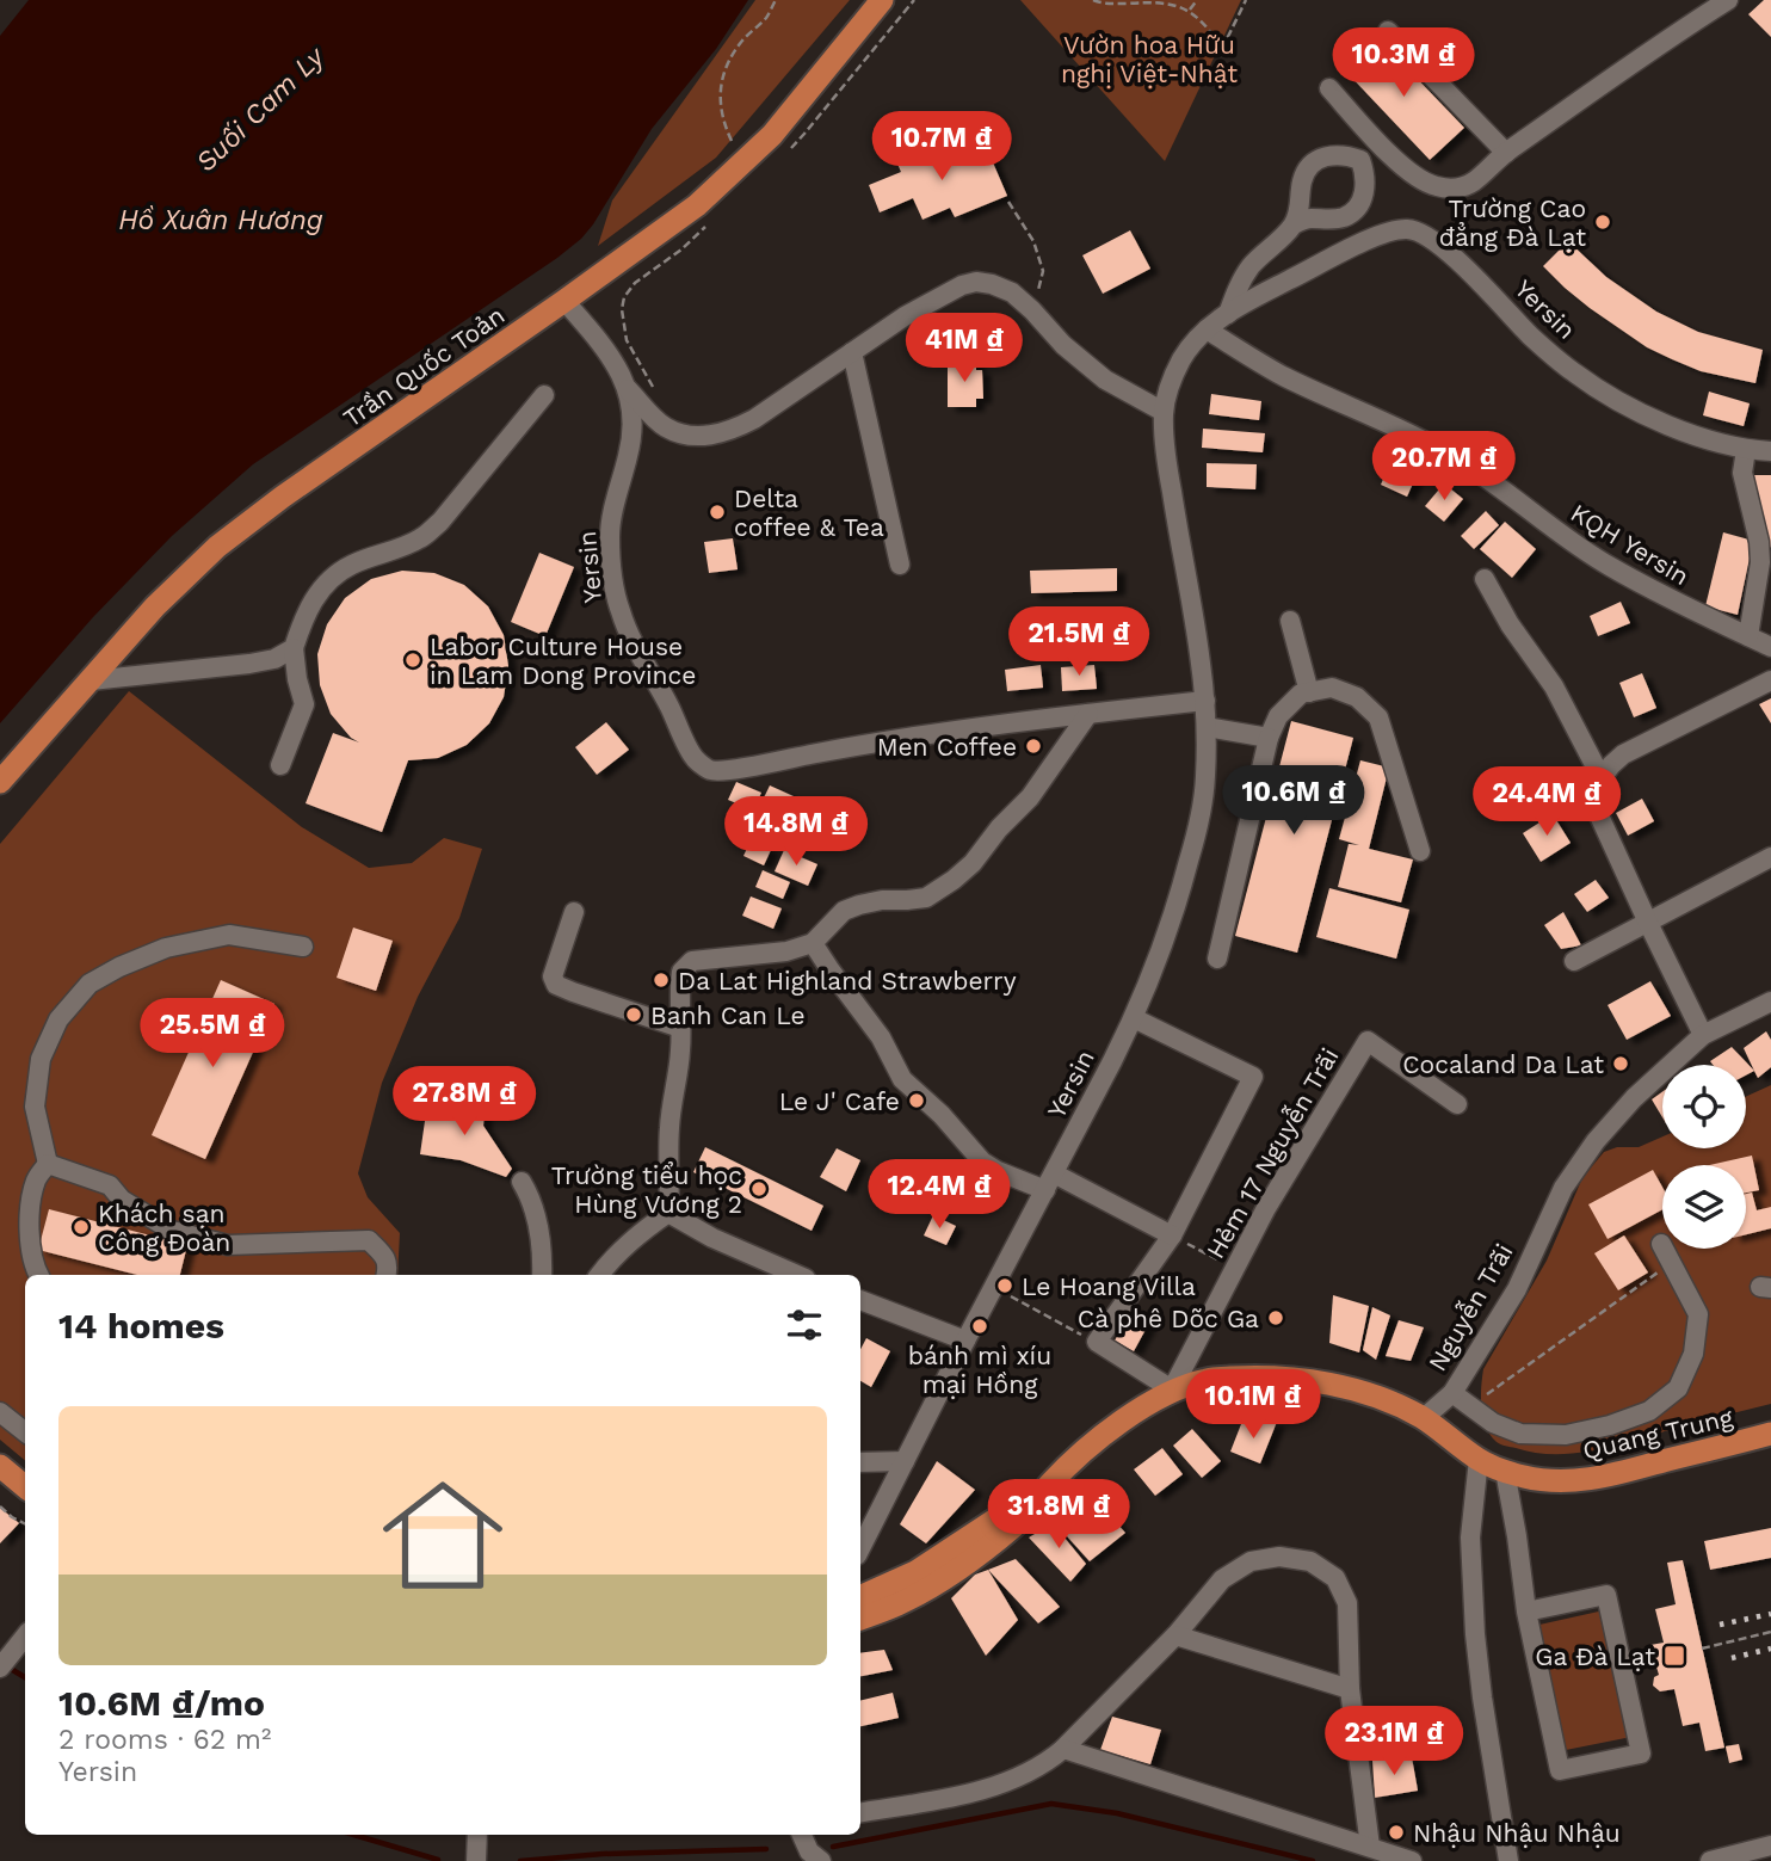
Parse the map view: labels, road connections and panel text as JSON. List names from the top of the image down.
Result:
{
  "streets": {
    "main road": ["Trần Quốc Toản", "Quang Trung"],
    "street": [
      "Yersin",
      "KQH Yersin",
      "Hẻm 17 Nguyễn Trãi",
      "Nguyễn Trãi"
    ]
  },
  "crossings": [
    ["Yersin", "Trần Quốc Toản"],
    ["Yersin", "KQH Yersin"],
    ["Nguyễn Trãi", "Quang Trung"]
  ],
  "water": ["Suối Cam Ly", "Hồ Xuân Hương"],
  "parks": ["Vườn hoa Hữu nghị Việt-Nhật"],
  "places": {
    "other": [
      "Trường Cao đẳng Đà Lạt",
      "Delta coffee & Tea",
      "Labor Culture House in Lam Dong Province",
      "Men Coffee",
      "Da Lat Highland Strawberry",
      "Banh Can Le",
      "Cocaland Da Lat",
      "Le J' Cafe",
      "Trường tiểu học Hùng Vương 2",
      "Khách sạn Công Đoàn",
      "Le Hoang Villa",
      "Cà phê Dõc Ga",
      "bánh mì xíu mại Hồng",
      "Nhậu Nhậu Nhậu"
    ],
    "transit": ["Ga Đà Lạt"]
  },
  "page": {
    "price": [
      "10.3M ₫",
      "10.7M ₫",
      "41M ₫",
      "20.7M ₫",
      "21.5M ₫",
      "10.6M ₫",
      "24.4M ₫",
      "14.8M ₫",
      "25.5M ₫",
      "27.8M ₫",
      "12.4M ₫",
      "10.1M ₫",
      "31.8M ₫",
      "23.1M ₫"
    ],
    "heading": "14 homes",
    "list": [
      {
        "name": "10.6M ₫/mo",
        "note": "2 rooms · 62 m² · Yersin"
      }
    ]
  }
}
